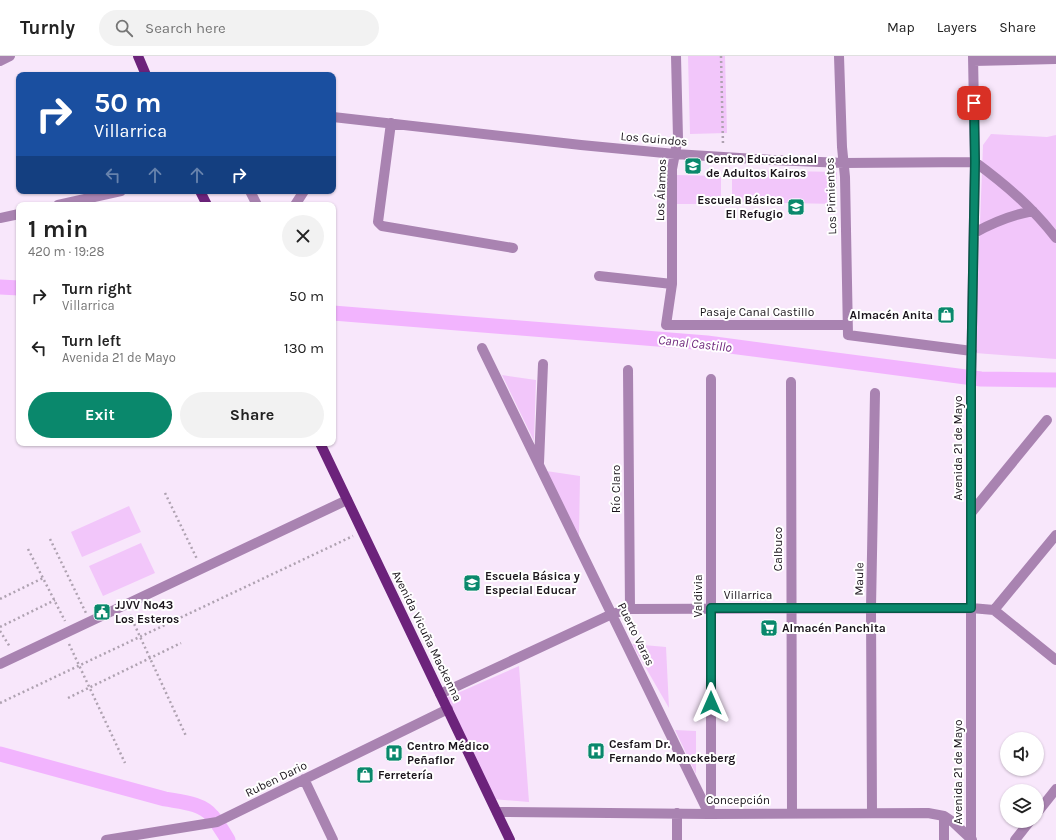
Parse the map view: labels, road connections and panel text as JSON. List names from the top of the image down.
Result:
{
  "streets": {
    "main road": ["Avenida Vicuña Mackenna"],
    "street": [
      "Los Guindos",
      "Los Álamos",
      "Los Pimientos",
      "Pasaje Canal Castillo",
      "Avenida 21 de Mayo",
      "Río Claro",
      "Calbuco",
      "Maule",
      "Villarrica",
      "Valdivia",
      "Puerto Varas",
      "Ruben Dario",
      "Concepción"
    ]
  },
  "crossings": [
    ["Los Guindos", "Los Álamos"],
    ["Los Guindos", "Los Pimientos"],
    ["Los Guindos", "Avenida 21 de Mayo"],
    ["Los Álamos", "Pasaje Canal Castillo"],
    ["Los Pimientos", "Pasaje Canal Castillo"],
    ["Pasaje Canal Castillo", "Avenida 21 de Mayo"],
    ["Avenida 21 de Mayo", "Villarrica"],
    ["Avenida 21 de Mayo", "Concepción"],
    ["Río Claro", "Villarrica"],
    ["Calbuco", "Villarrica"],
    ["Calbuco", "Concepción"],
    ["Maule", "Villarrica"],
    ["Maule", "Concepción"],
    ["Villarrica", "Valdivia"],
    ["Villarrica", "Puerto Varas"],
    ["Villarrica", "Avenida Vicuña Mackenna"],
    ["Valdivia", "Puerto Varas"],
    ["Valdivia", "Concepción"],
    ["Puerto Varas", "Concepción"],
    ["Avenida Vicuña Mackenna", "Ruben Dario"],
    ["Avenida Vicuña Mackenna", "Concepción"]
  ],
  "water": ["Canal Castillo"],
  "places": {
    "school or university": ["Centro Educacional de Adultos Kairos", "Escuela Básica El Refugio", "Escuela Básica y Especial Educar"],
    "shop": ["Almacén Anita", "Ferretería"],
    "public building": ["JJVV Nº43 Los Esteros"],
    "supermarket": ["Almacén Panchita"],
    "hospital": ["Cesfam Dr. Fernando Monckeberg", "Centro Médico Peñaflor"]
  },
  "page": {
    "header": "Turnly",
    "search": "Search here",
    "nav": ["Map", "Layers", "Share"],
    "turn": ["50 m", "Villarrica"],
    "heading": ["1 min", "420 m · 19:28"],
    "list": [
      {
        "name": "Turn right",
        "note": "Villarrica",
        "value": "50 m"
      },
      {
        "name": "Turn left",
        "note": "Avenida 21 de Mayo",
        "value": "130 m"
      }
    ],
    "buttons": ["Exit", "Share"]
  }
}
